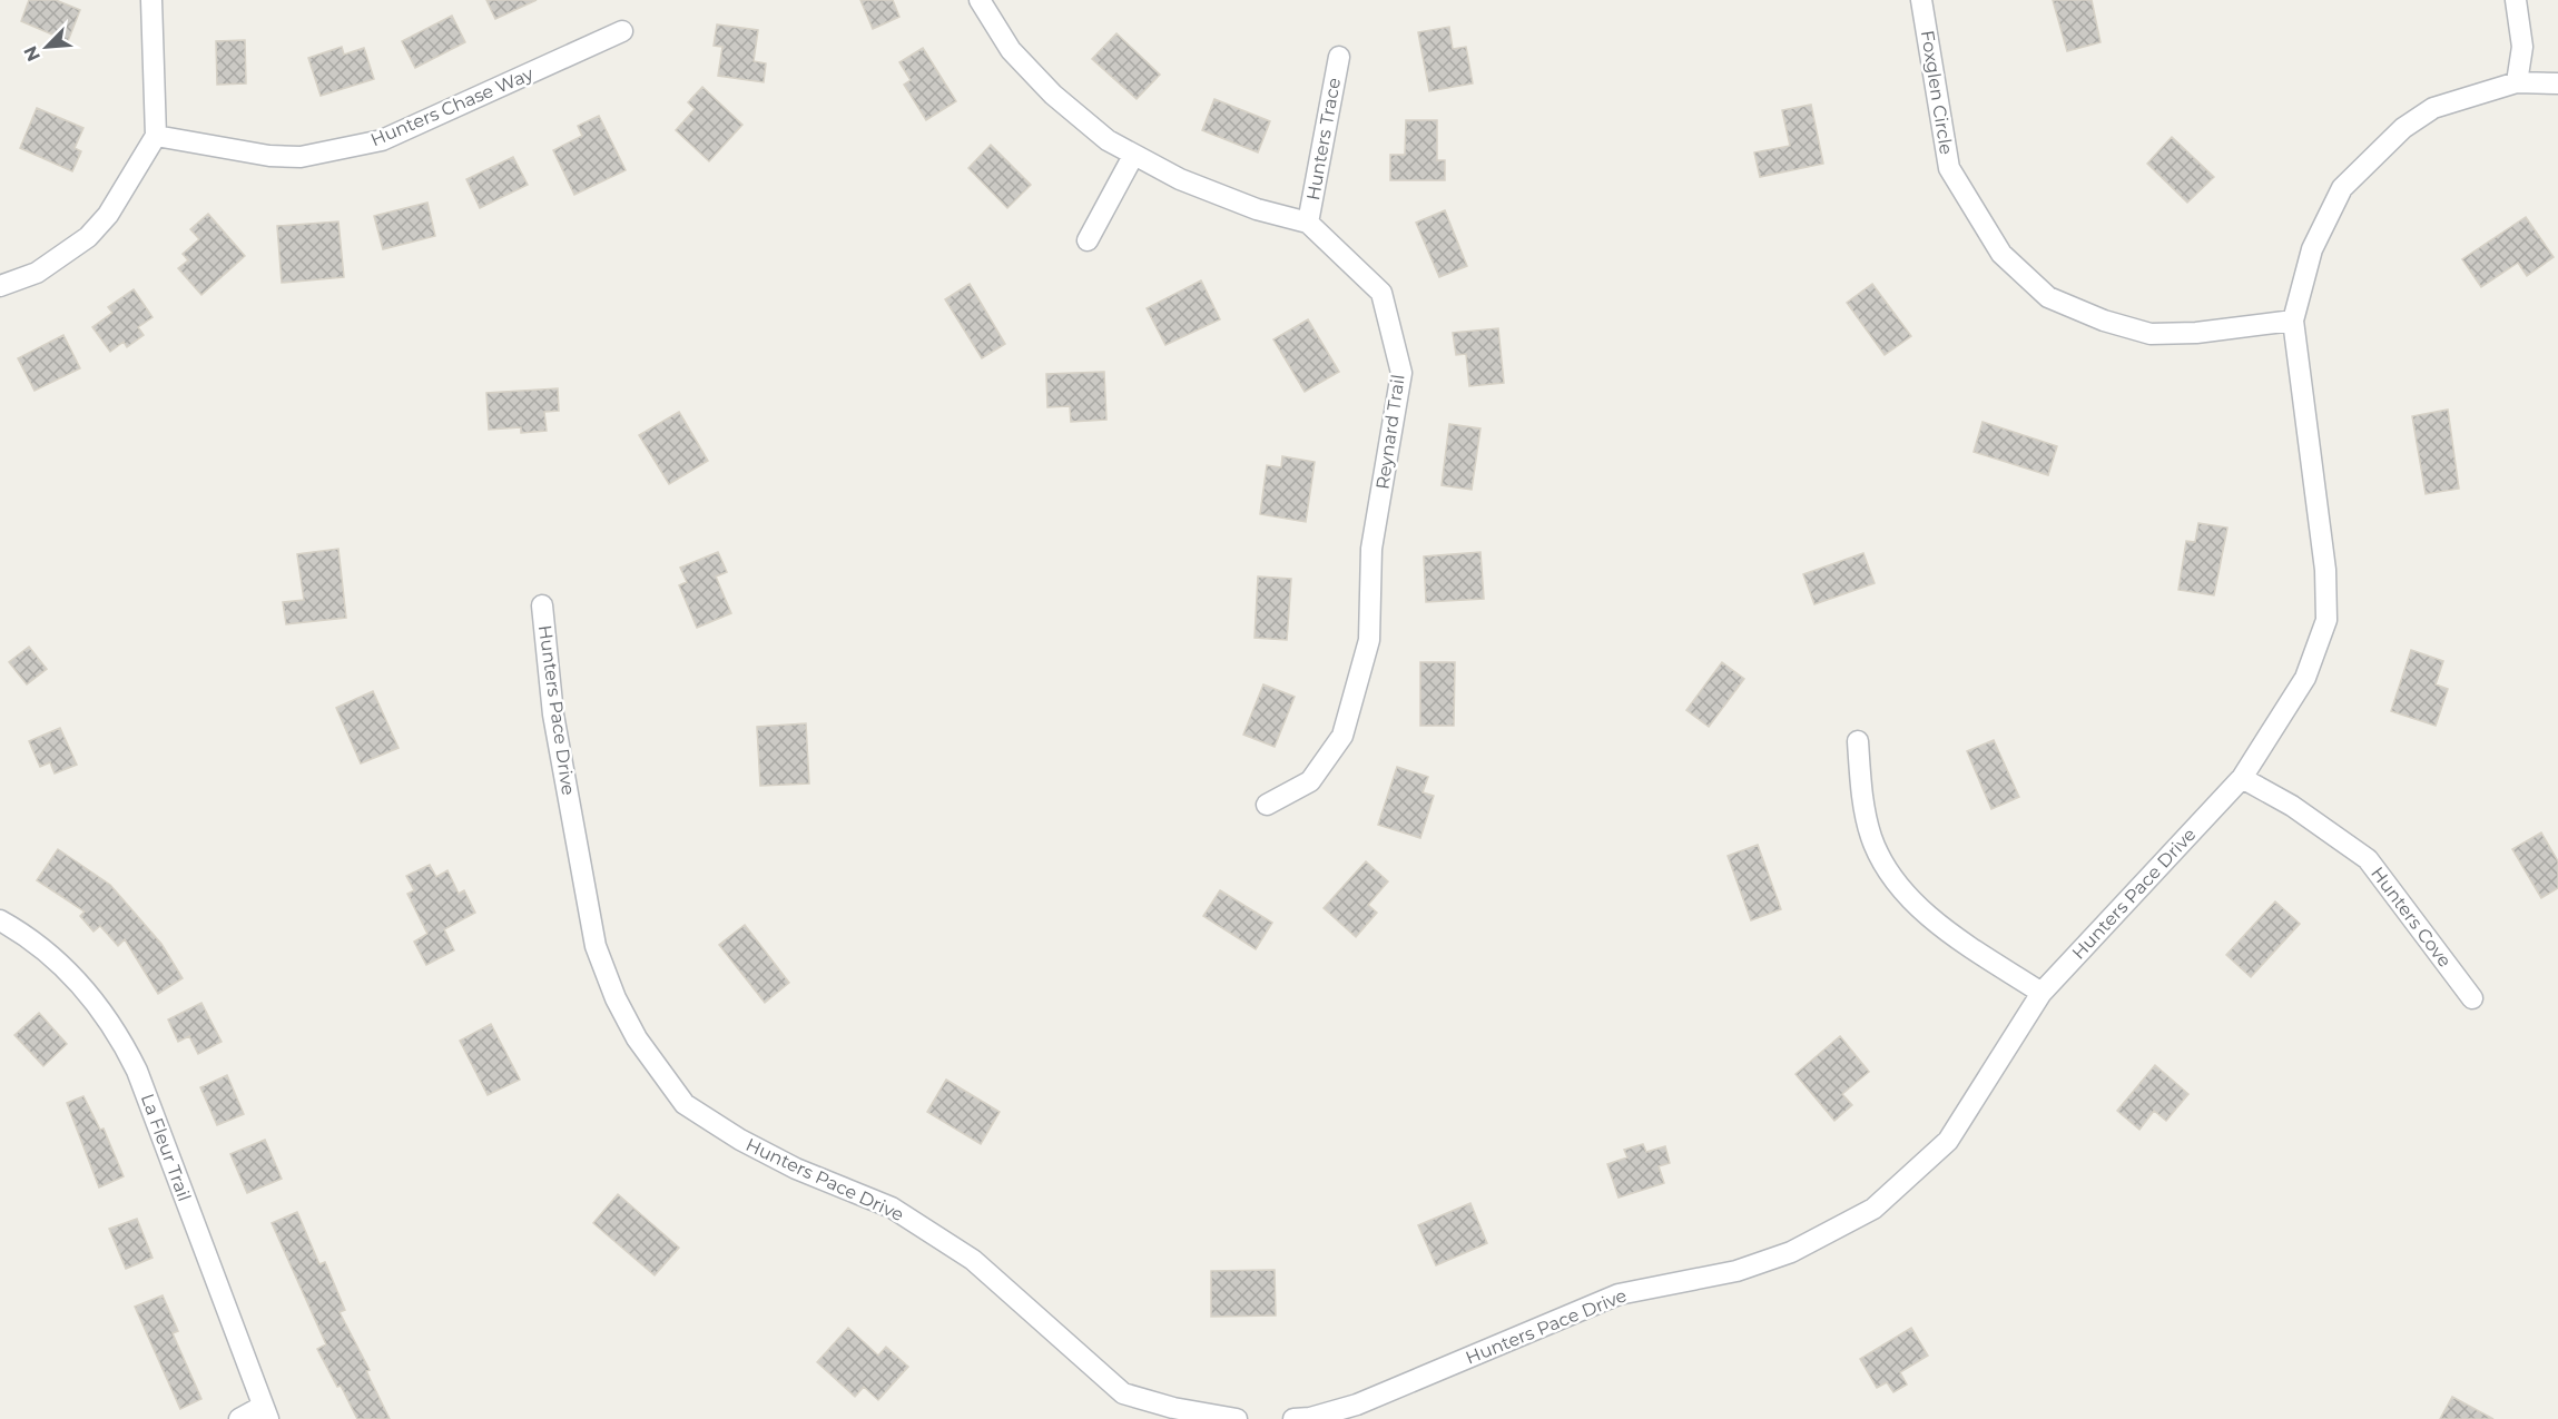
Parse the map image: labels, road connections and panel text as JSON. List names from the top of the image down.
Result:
{
  "streets": {
    "street": [
      "Foxglen Circle",
      "Hunters Chase Way",
      "Hunters Trace",
      "Reynard Trail",
      "Hunters Pace Drive",
      "Hunters Cove",
      "La Fleur Trail"
    ]
  },
  "crossings": [
    ["Foxglen Circle", "Hunters Pace Drive"],
    ["Hunters Trace", "Reynard Trail"],
    ["Hunters Pace Drive", "Hunters Cove"]
  ],
  "north": "bottom left"
}
